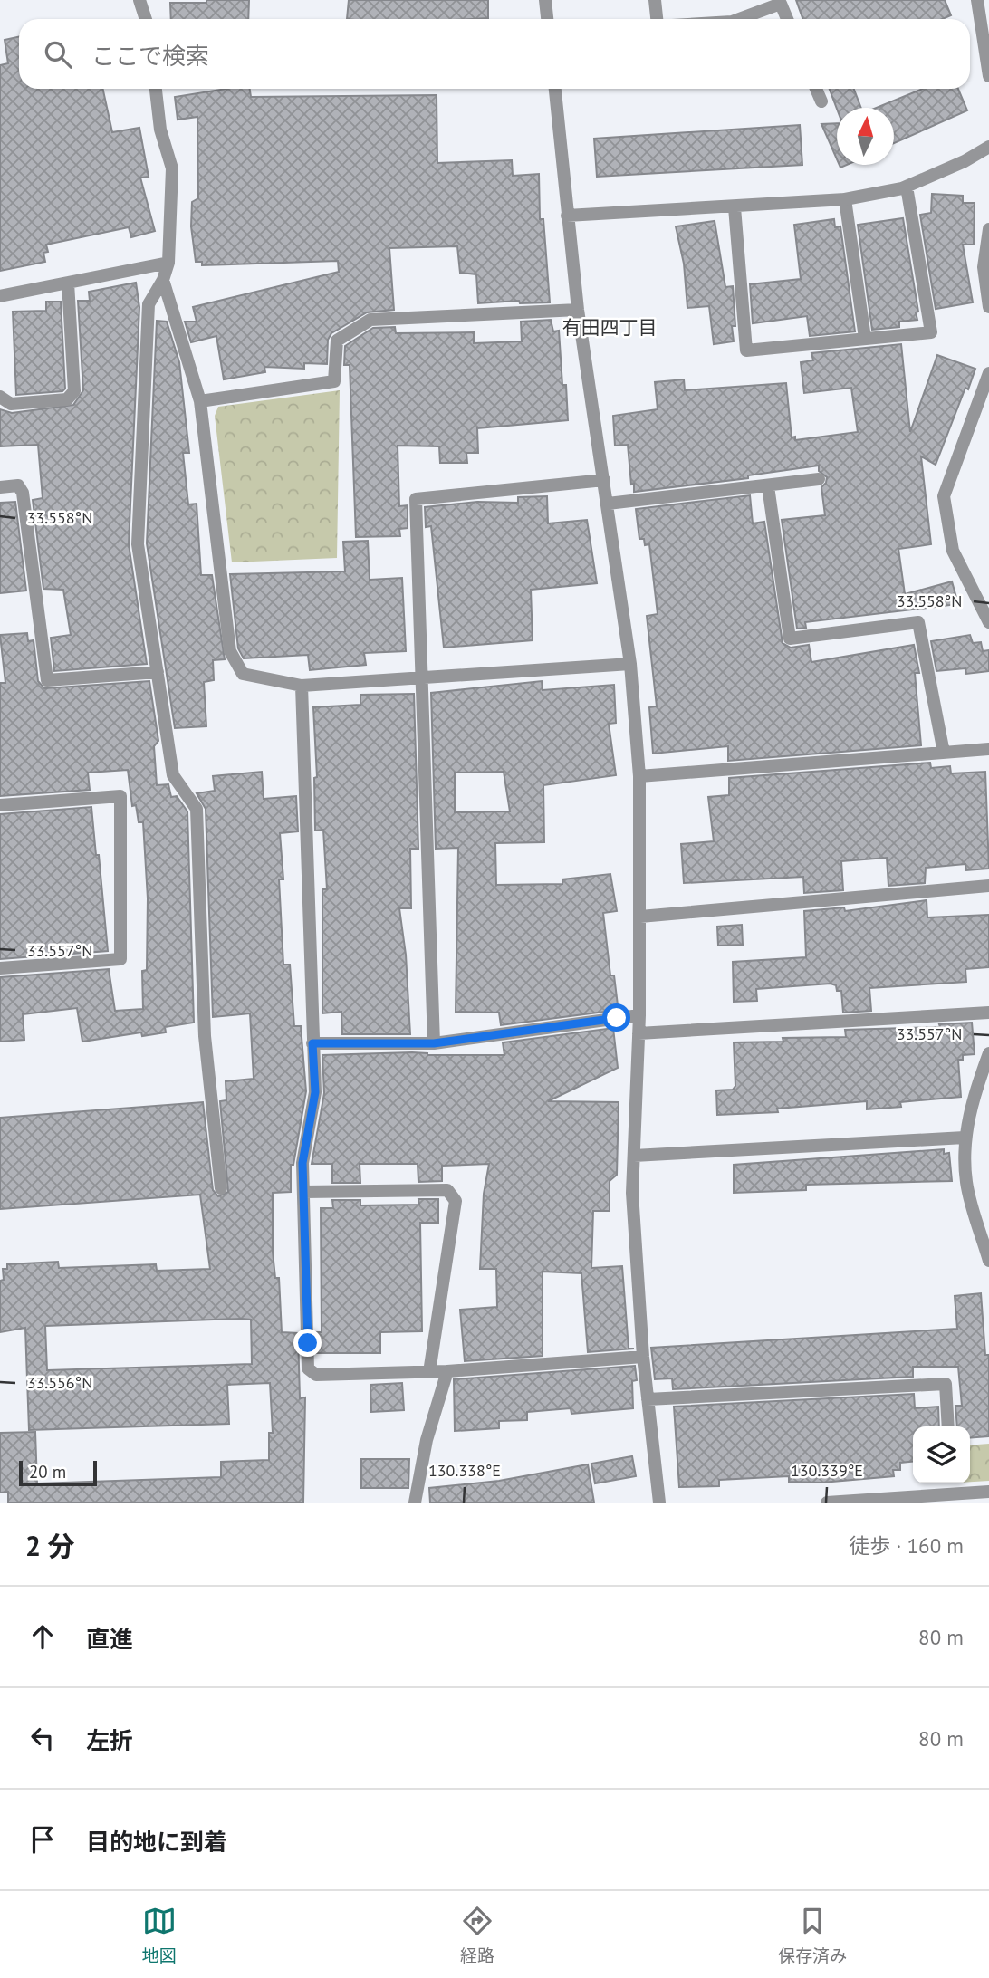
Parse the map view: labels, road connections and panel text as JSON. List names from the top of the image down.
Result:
{
  "districts": ["有田四丁目"],
  "scale_bar": "20 m",
  "north": "top",
  "page": {
    "search": "ここで検索",
    "scale": "20 m",
    "heading": ["2 分", "徒歩 · 160 m"],
    "list": [
      ["直進", "80 m"],
      ["左折", "80 m"],
      "目的地に到着"
    ],
    "nav": ["地図", "経路", "保存済み"]
  },
  "coordinates": [
    "33.558°N",
    "33.557°N",
    "33.556°N",
    "130.338°E",
    "130.339°E"
  ]
}
